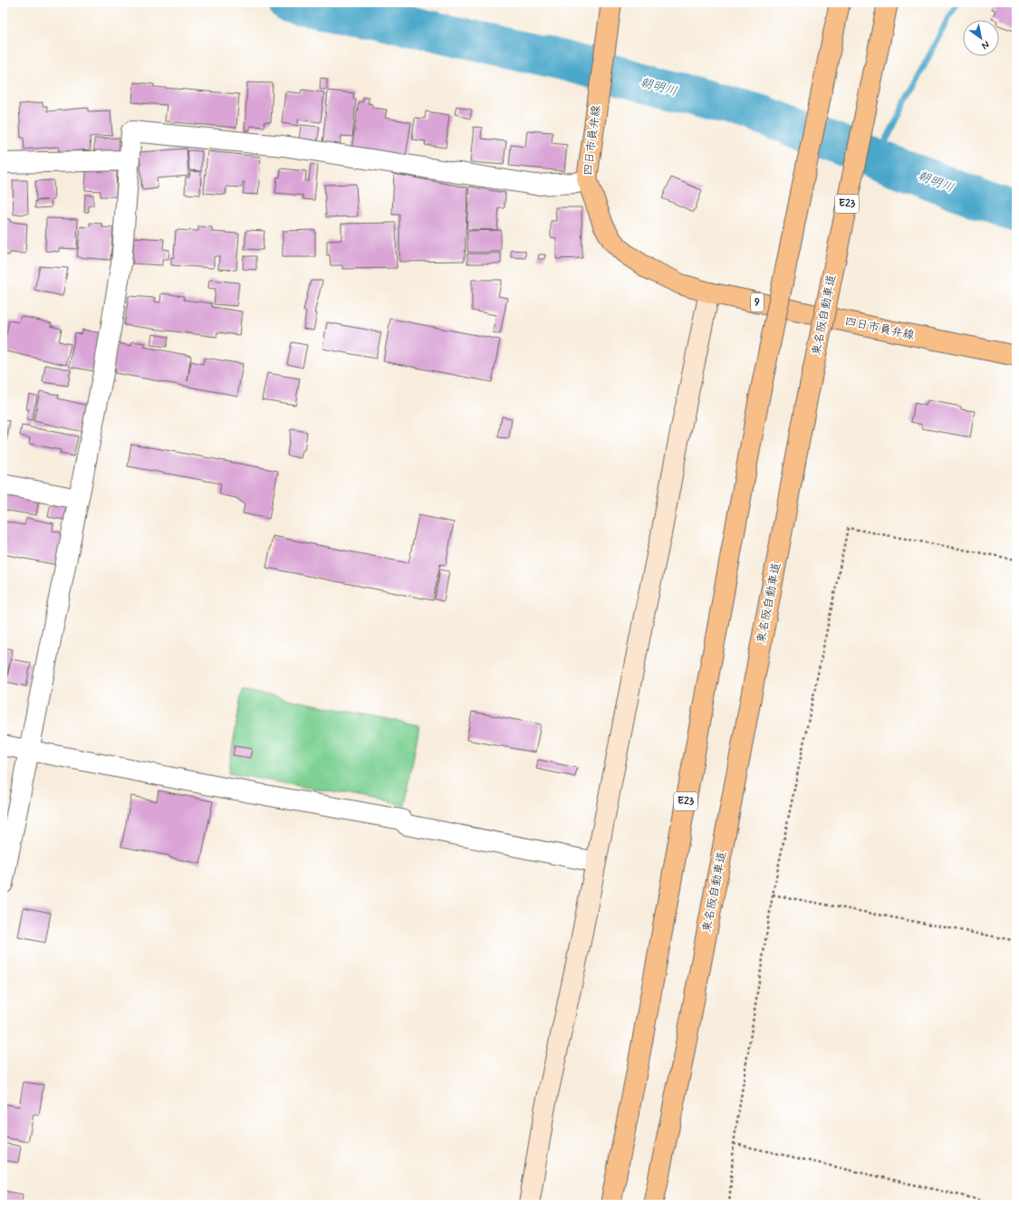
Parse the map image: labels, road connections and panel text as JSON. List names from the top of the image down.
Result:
{
  "streets": {
    "main road": [
      "四日市員弁線",
      "E23",
      "9",
      "東名阪自動車道"
    ]
  },
  "water": ["朝明川"],
  "north": "bottom right"
}
